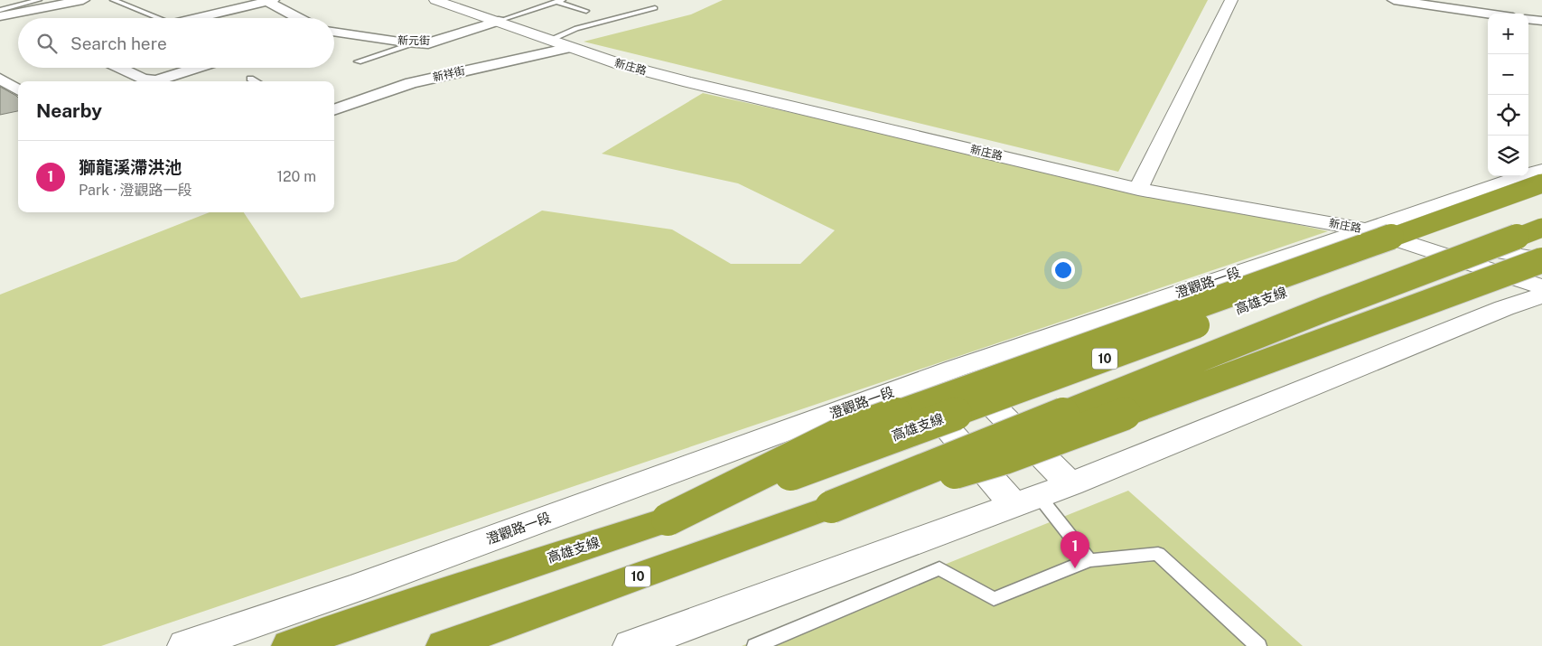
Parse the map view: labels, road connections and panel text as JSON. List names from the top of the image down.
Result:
{
  "streets": {
    "highway": ["高雄支線", "10"],
    "street": [
      "新元街",
      "新庄路",
      "新祥街",
      "澄觀路一段"
    ]
  },
  "crossings": [
    ["新元街", "新庄路"],
    ["新庄路", "新祥街"],
    ["新庄路", "澄觀路一段"]
  ],
  "page": {
    "map_buttons": ["+", "−"],
    "search": "Search here",
    "heading": "Nearby",
    "list": [
      {
        "mark": "1",
        "name": "獅龍溪滯洪池",
        "note": "Park · 澄觀路一段",
        "value": "120 m"
      }
    ],
    "pins": "1"
  }
}
